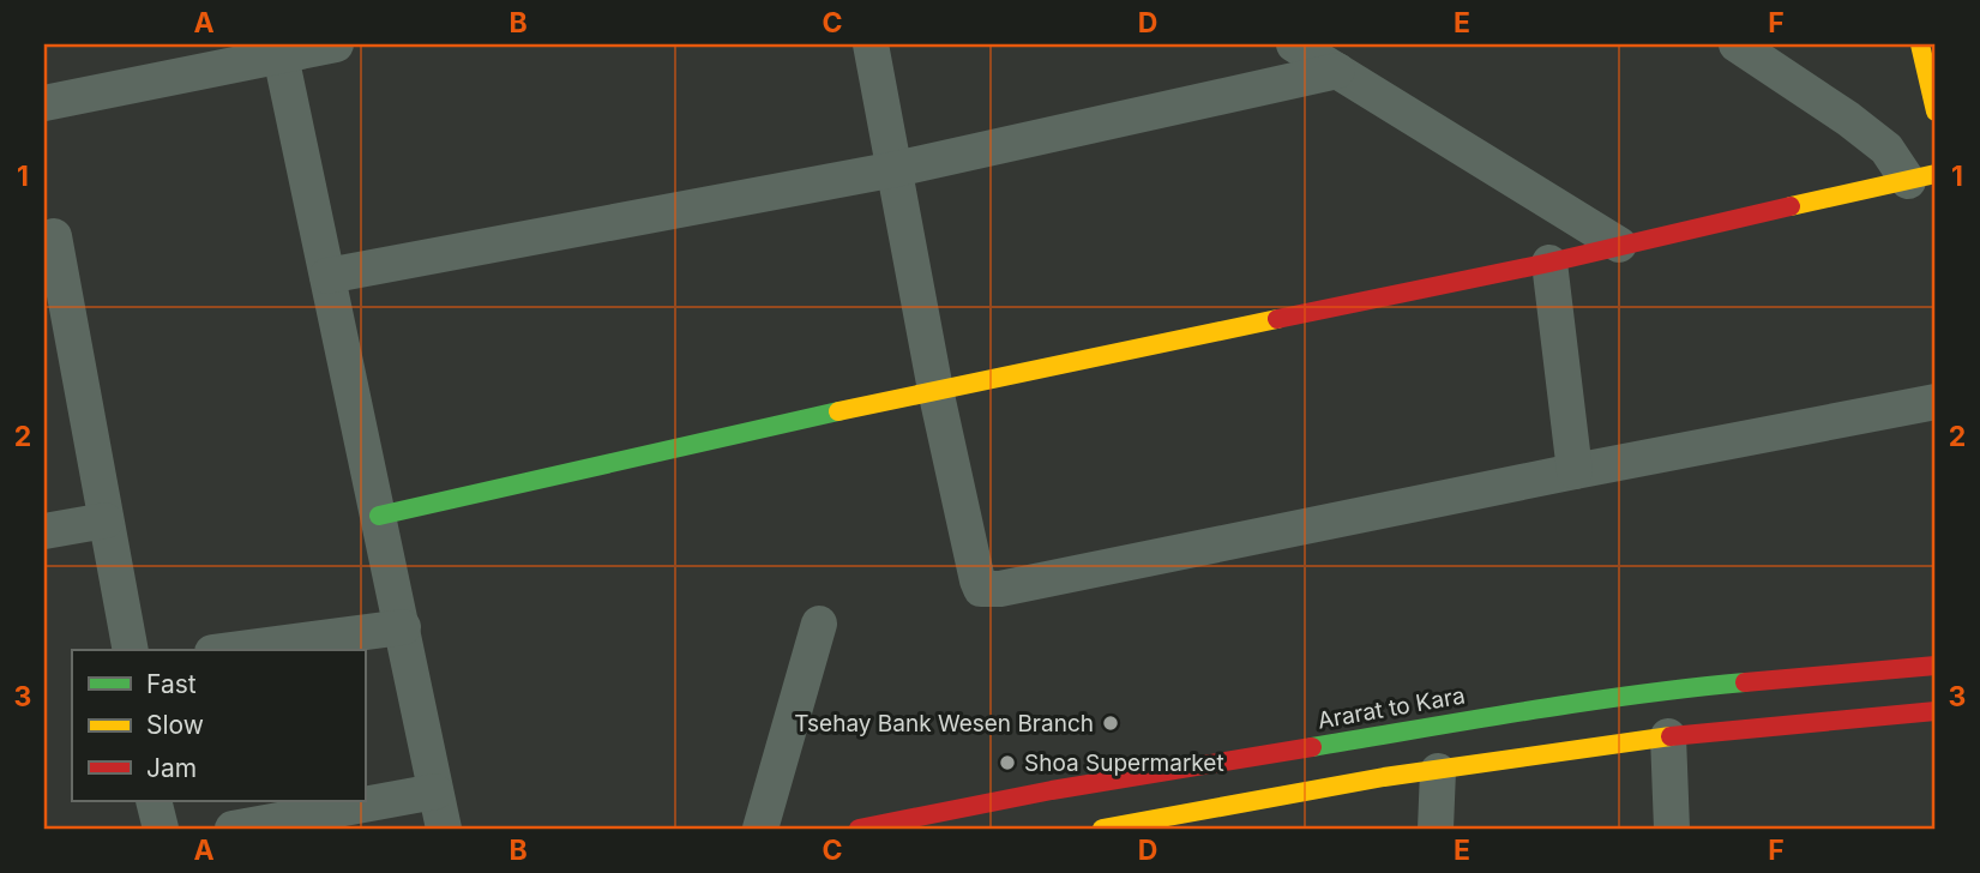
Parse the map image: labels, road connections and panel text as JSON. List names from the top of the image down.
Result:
{
  "streets": {
    "main road": ["Ararat to Kara"]
  },
  "places": ["Tsehay Bank Wesen Branch", "Shoa Supermarket"],
  "legend": ["Fast", "Slow", "Jam"],
  "grid": {
    "columns": [
      "A",
      "B",
      "C",
      "D",
      "E",
      "F"
    ],
    "rows": ["1", "2", "3"]
  }
}
